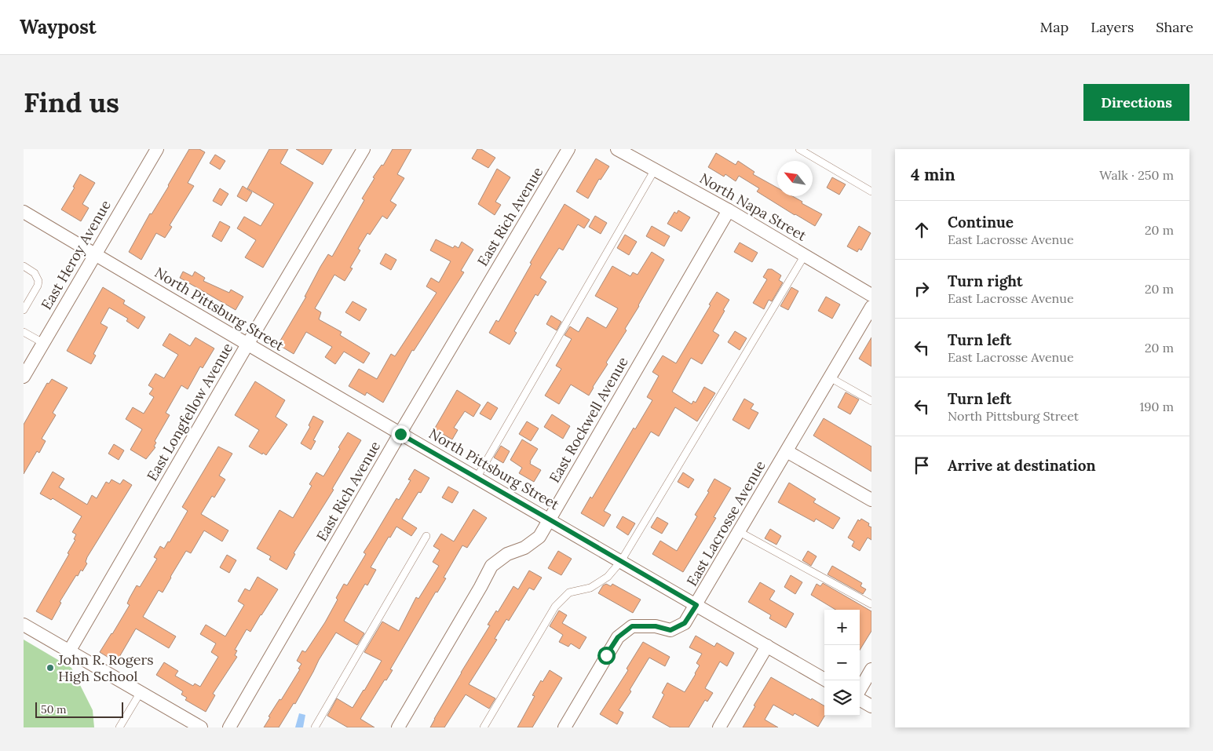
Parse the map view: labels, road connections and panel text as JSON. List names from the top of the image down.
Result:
{
  "streets": {
    "street": [
      "North Napa Street",
      "East Rich Avenue",
      "East Heroy Avenue",
      "North Pittsburg Street",
      "East Longfellow Avenue",
      "East Rockwell Avenue",
      "East Lacrosse Avenue"
    ]
  },
  "crossings": [
    ["North Napa Street", "East Rockwell Avenue"],
    ["East Rich Avenue", "North Pittsburg Street"],
    ["East Heroy Avenue", "North Pittsburg Street"],
    ["North Pittsburg Street", "East Longfellow Avenue"],
    ["North Pittsburg Street", "East Rockwell Avenue"],
    ["North Pittsburg Street", "East Lacrosse Avenue"]
  ],
  "places": ["John R. Rogers High School"],
  "scale_bar": "50 m",
  "north": "top left",
  "page": {
    "header": "Waypost",
    "nav": ["Map", "Layers", "Share"],
    "buttons": "Directions",
    "title": "Find us",
    "heading": ["4 min", "Walk · 250 m"],
    "list": [
      ["Continue", "East Lacrosse Avenue", "20 m"],
      ["Turn right", "East Lacrosse Avenue", "20 m"],
      ["Turn left", "East Lacrosse Avenue", "20 m"],
      ["Turn left", "North Pittsburg Street", "190 m"],
      "Arrive at destination"
    ],
    "map_buttons": ["+", "−"],
    "scale": "50 m"
  }
}
